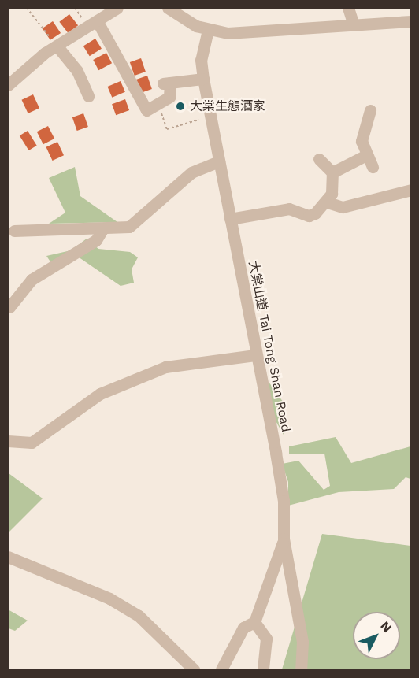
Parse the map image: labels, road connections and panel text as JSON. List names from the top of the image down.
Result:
{
  "streets": {
    "street": ["大棠山道 Tai Tong Shan Road"]
  },
  "places": ["大棠生態酒家"],
  "north": "top right"
}
